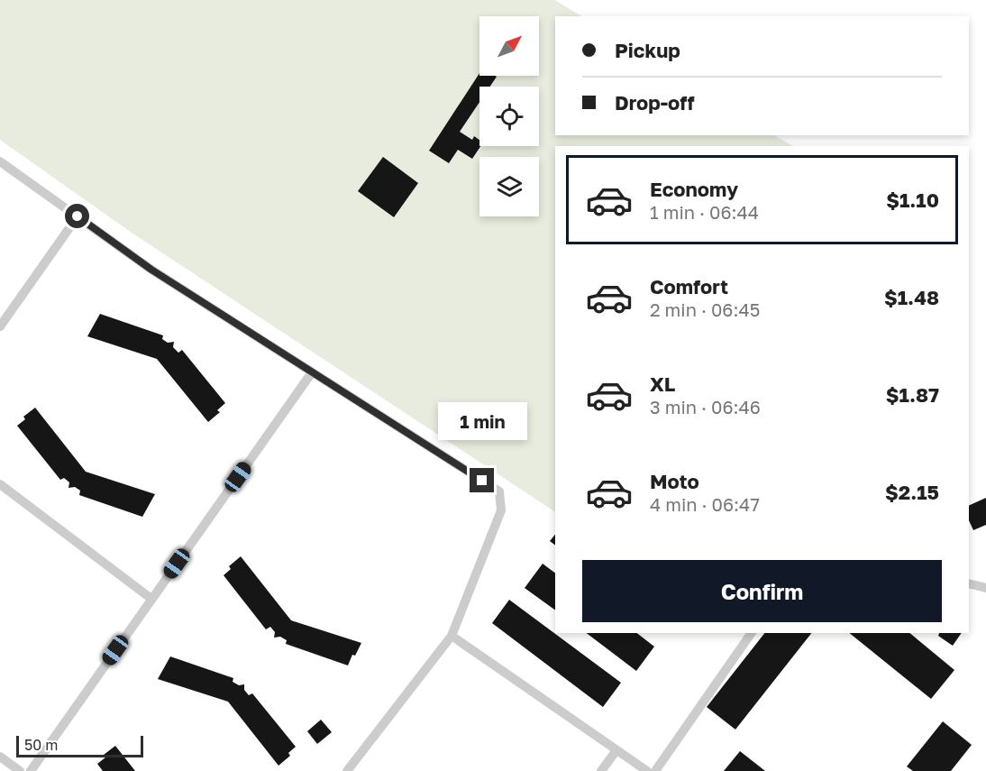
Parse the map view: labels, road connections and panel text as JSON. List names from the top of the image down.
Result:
{
  "scale_bar": "50 m",
  "north": "top right",
  "page": {
    "banner": ["Pickup", "Drop-off"],
    "list": [
      {
        "name": "Economy",
        "note": "1 min · 06:44",
        "value": "$1.10"
      },
      {
        "name": "Comfort",
        "note": "2 min · 06:45",
        "value": "$1.48"
      },
      {
        "name": "XL",
        "note": "3 min · 06:46",
        "value": "$1.87"
      },
      {
        "name": "Moto",
        "note": "4 min · 06:47",
        "value": "$2.15"
      }
    ],
    "bubble": "1 min",
    "buttons": "Confirm",
    "scale": "50 m"
  }
}
